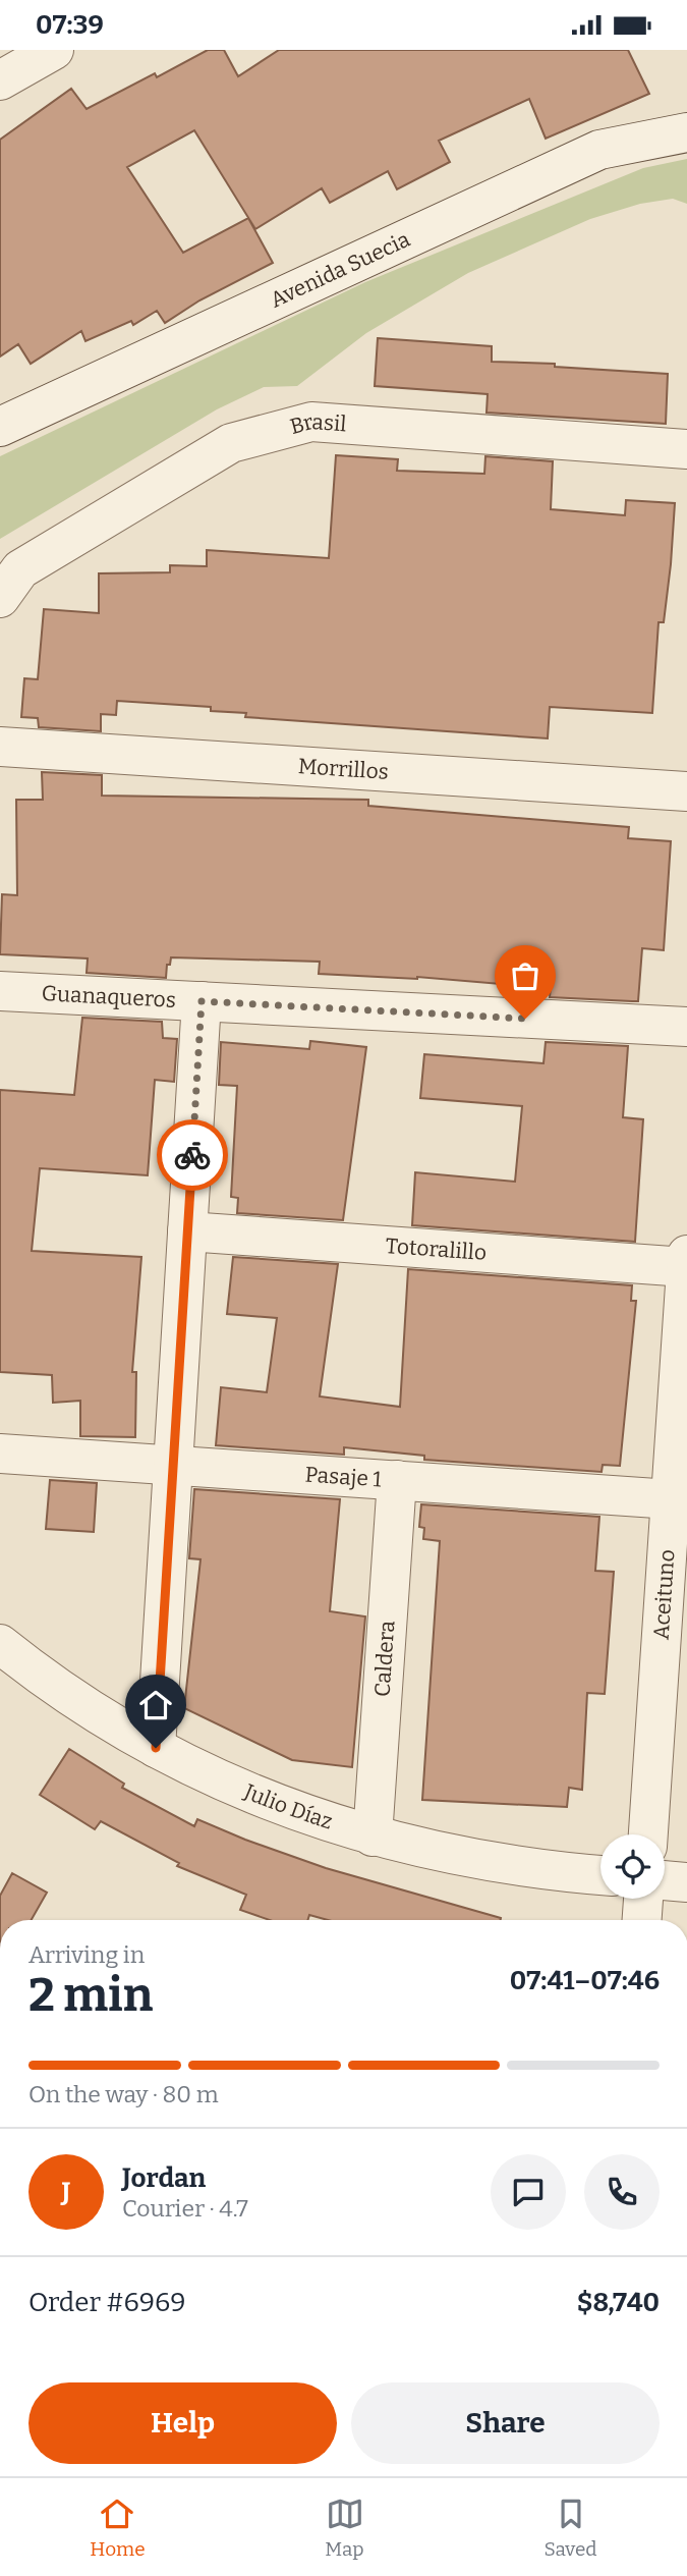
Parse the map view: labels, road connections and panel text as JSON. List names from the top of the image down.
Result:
{
  "streets": {
    "street": [
      "Avenida Suecia",
      "Brasil",
      "Morrillos",
      "Guanaqueros",
      "Totoralillo",
      "Pasaje 1",
      "Aceituno",
      "Caldera",
      "Julio Díaz"
    ]
  },
  "crossings": [
    ["Totoralillo", "Aceituno"],
    ["Pasaje 1", "Aceituno"],
    ["Pasaje 1", "Caldera"],
    ["Caldera", "Julio Díaz"]
  ],
  "page": {
    "status": "07:39",
    "heading": ["2 min", "Arriving in", "07:41–07:46"],
    "panel": [
      "Jordan",
      "Courier · 4.7",
      "Order #6969",
      "$8,740"
    ],
    "bar": "On the way · 80 m",
    "round": "J",
    "buttons": ["Help", "Share"],
    "tabs": ["Home", "Map", "Saved"]
  }
}
